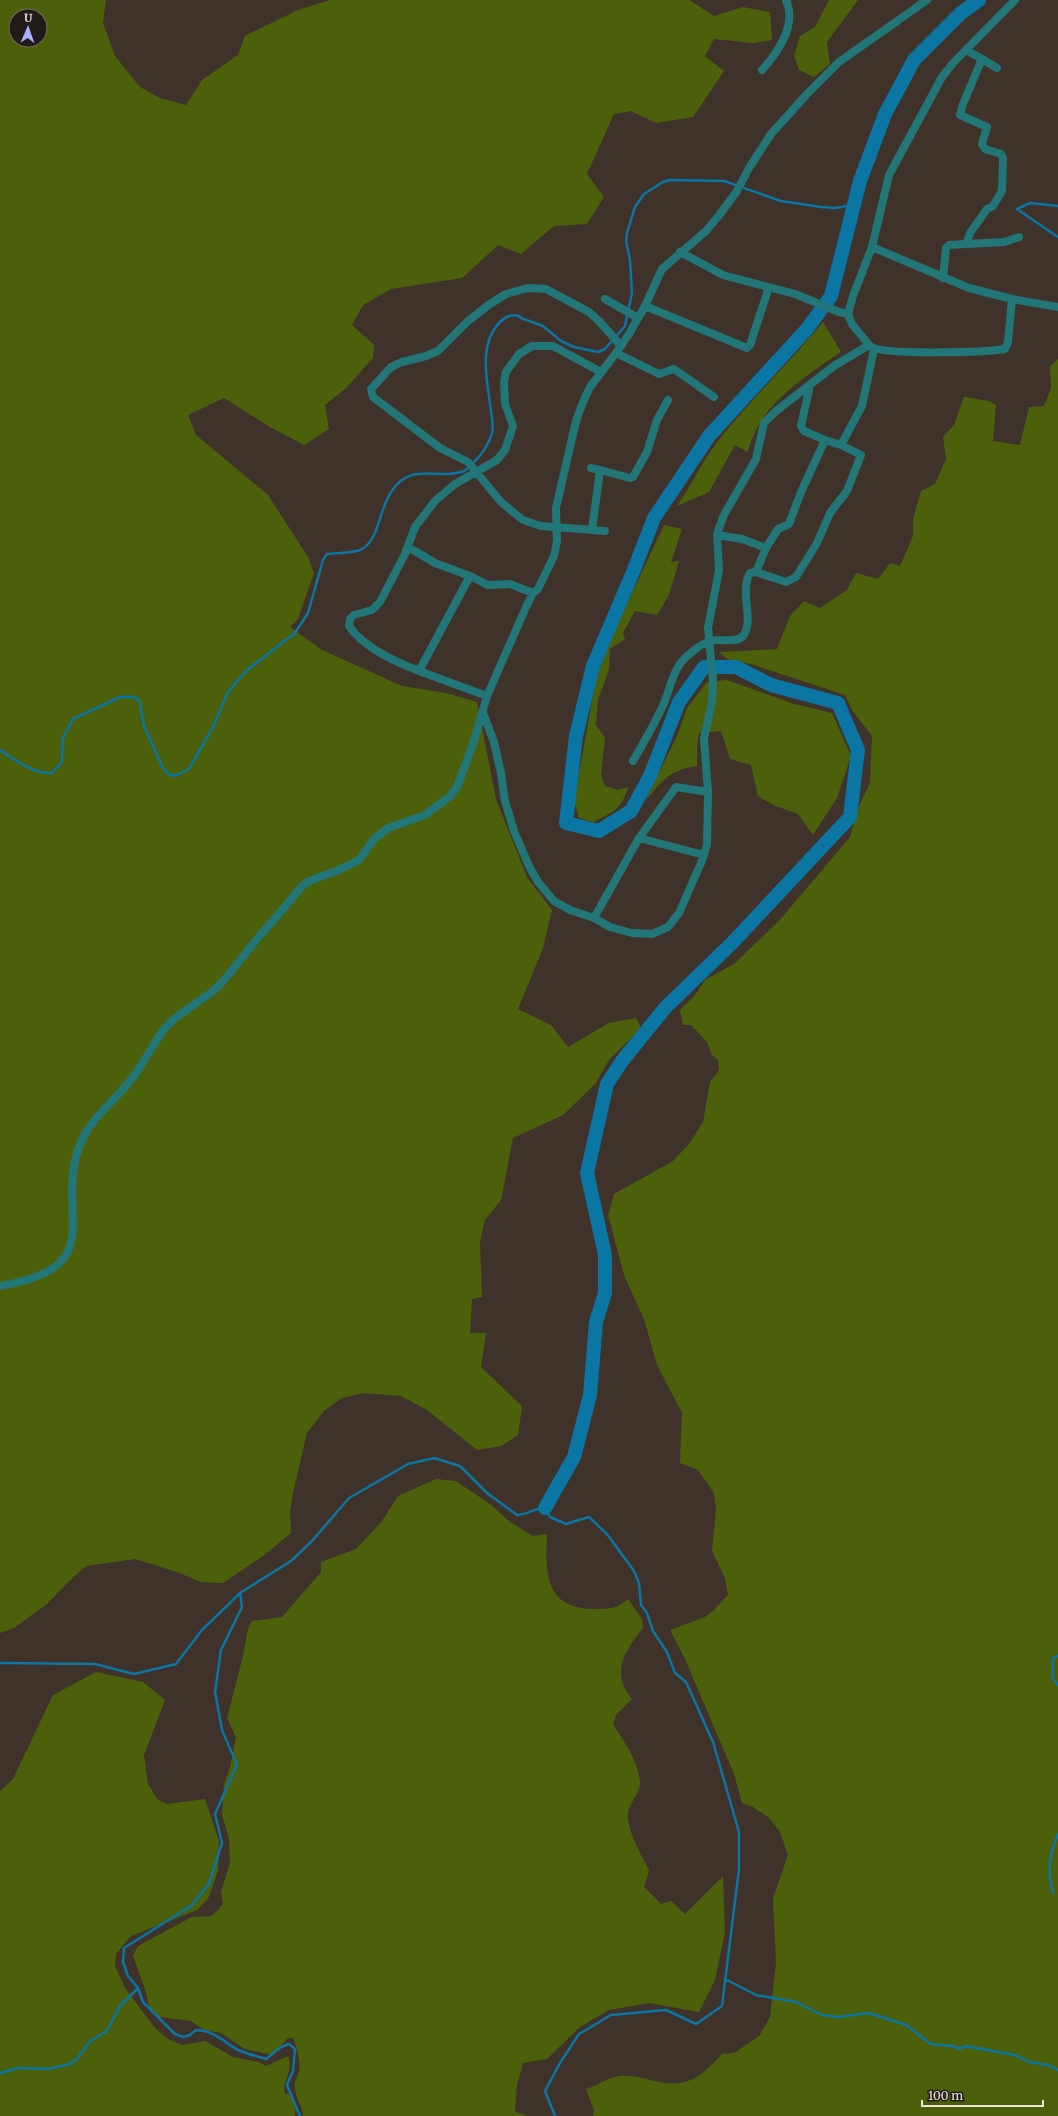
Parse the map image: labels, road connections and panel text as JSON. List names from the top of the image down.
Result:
{
  "scale_bar": "100 m",
  "north": "top"
}
